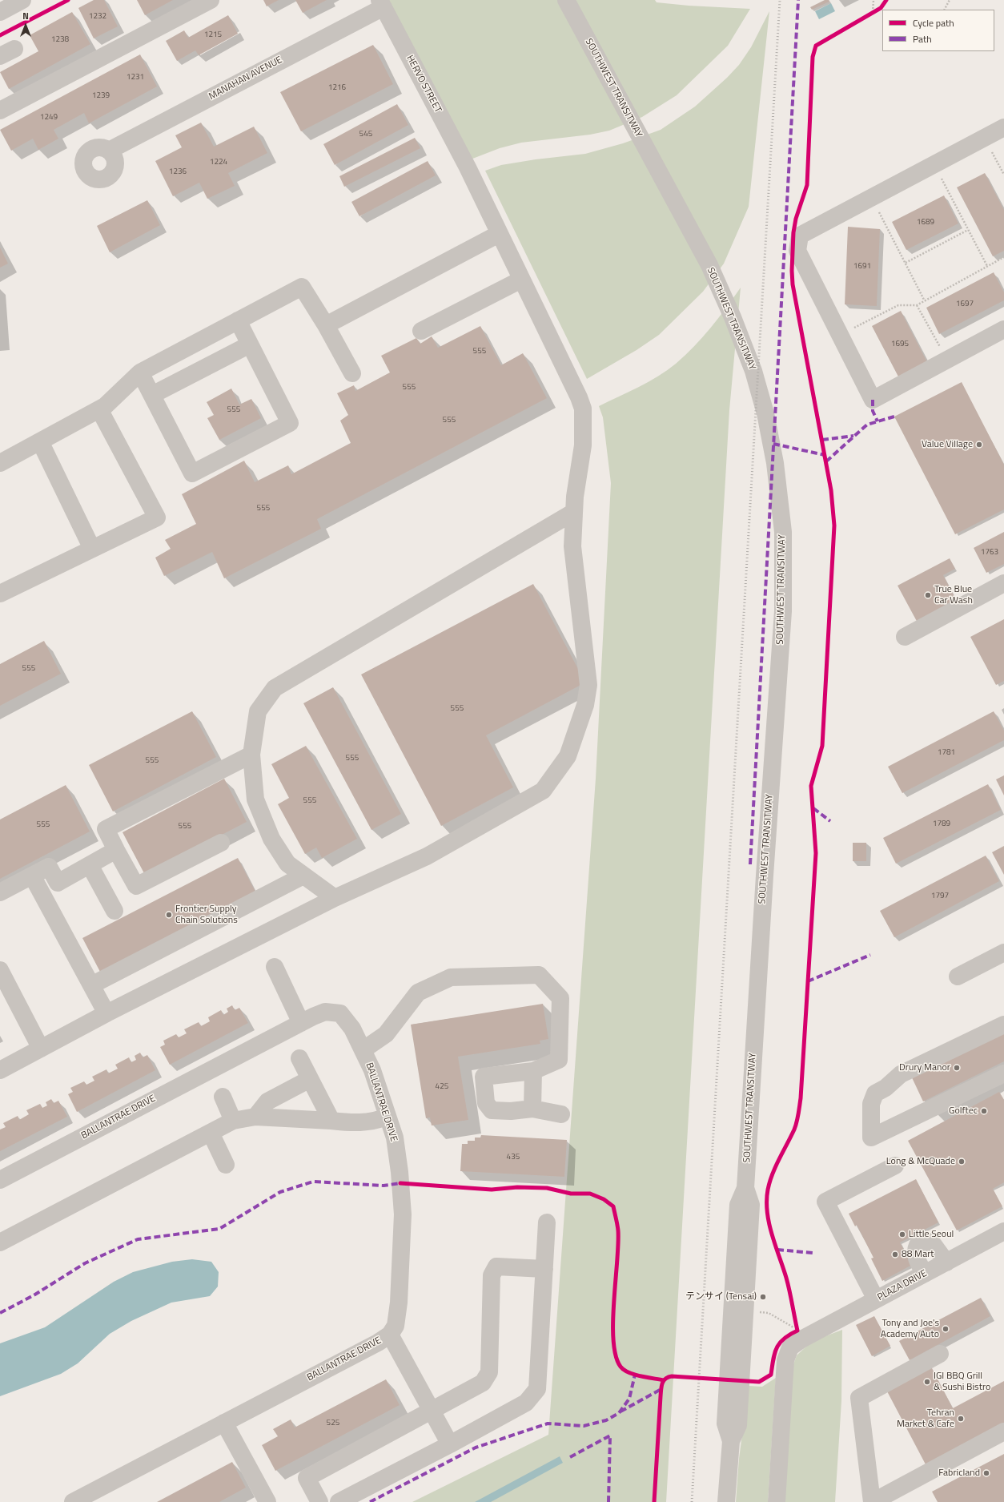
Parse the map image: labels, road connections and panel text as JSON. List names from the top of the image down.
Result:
{
  "streets": {
    "street": [
      "MANAHAN AVENUE",
      "HERVO STREET",
      "SOUTHWEST TRANSITWAY",
      "BALLANTRAE DRIVE",
      "PLAZA DRIVE"
    ]
  },
  "crossings": [
    ["MANAHAN AVENUE", "HERVO STREET"]
  ],
  "places": [
    "Value Village",
    "True Blue Car Wash",
    "Frontier Supply Chain Solutions",
    "Drury Manor",
    "Golftec",
    "Long & McQuade",
    "Little Seoul",
    "88 Mart",
    "テンサイ (Tensai)",
    "Tony and Joe's Academy Auto",
    "IGI BBQ Grill & Sushi Bistro",
    "Tehran Market & Cafe",
    "Fabricland"
  ],
  "house_numbers": [
    "1232",
    "1215",
    "1238",
    "1231",
    "1216",
    "1239",
    "1249",
    "545",
    "1224",
    "1236",
    "1689",
    "1691",
    "1697",
    "1695",
    "555",
    "555",
    "555",
    "555",
    "555",
    "1763",
    "555",
    "555",
    "1781",
    "555",
    "555",
    "555",
    "1789",
    "555",
    "555",
    "1797",
    "425",
    "435",
    "525"
  ],
  "legend": ["Cycle path", "Path"],
  "north": "top"
}
